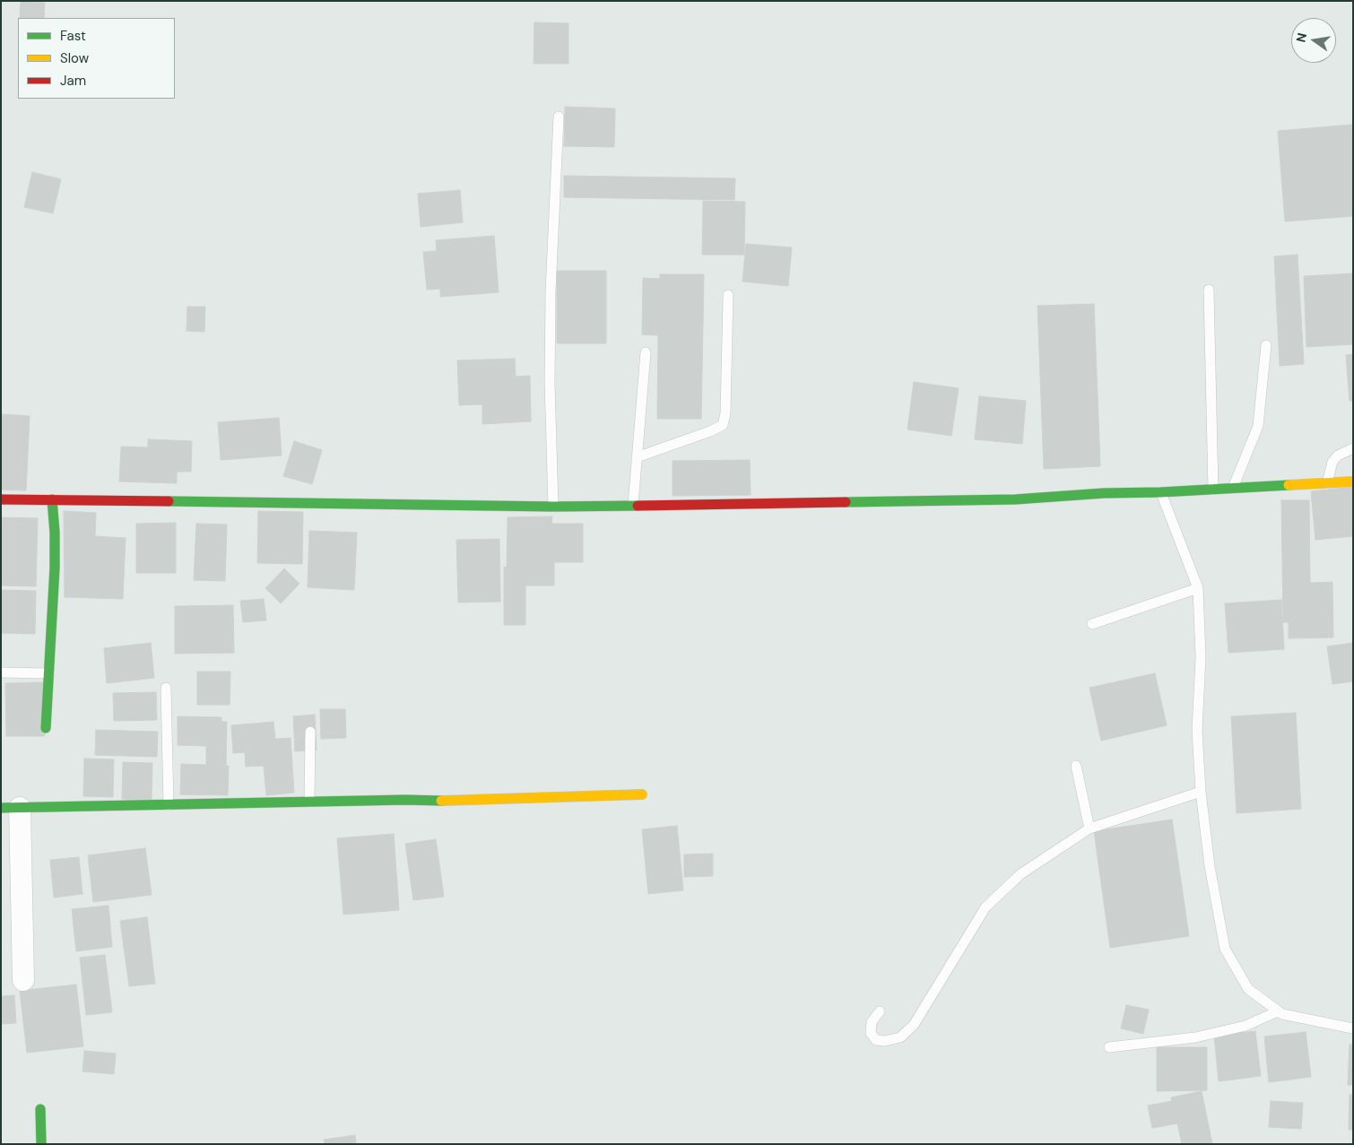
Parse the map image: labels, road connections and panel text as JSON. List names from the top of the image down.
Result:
{
  "legend": ["Fast", "Slow", "Jam"],
  "north": "left"
}
